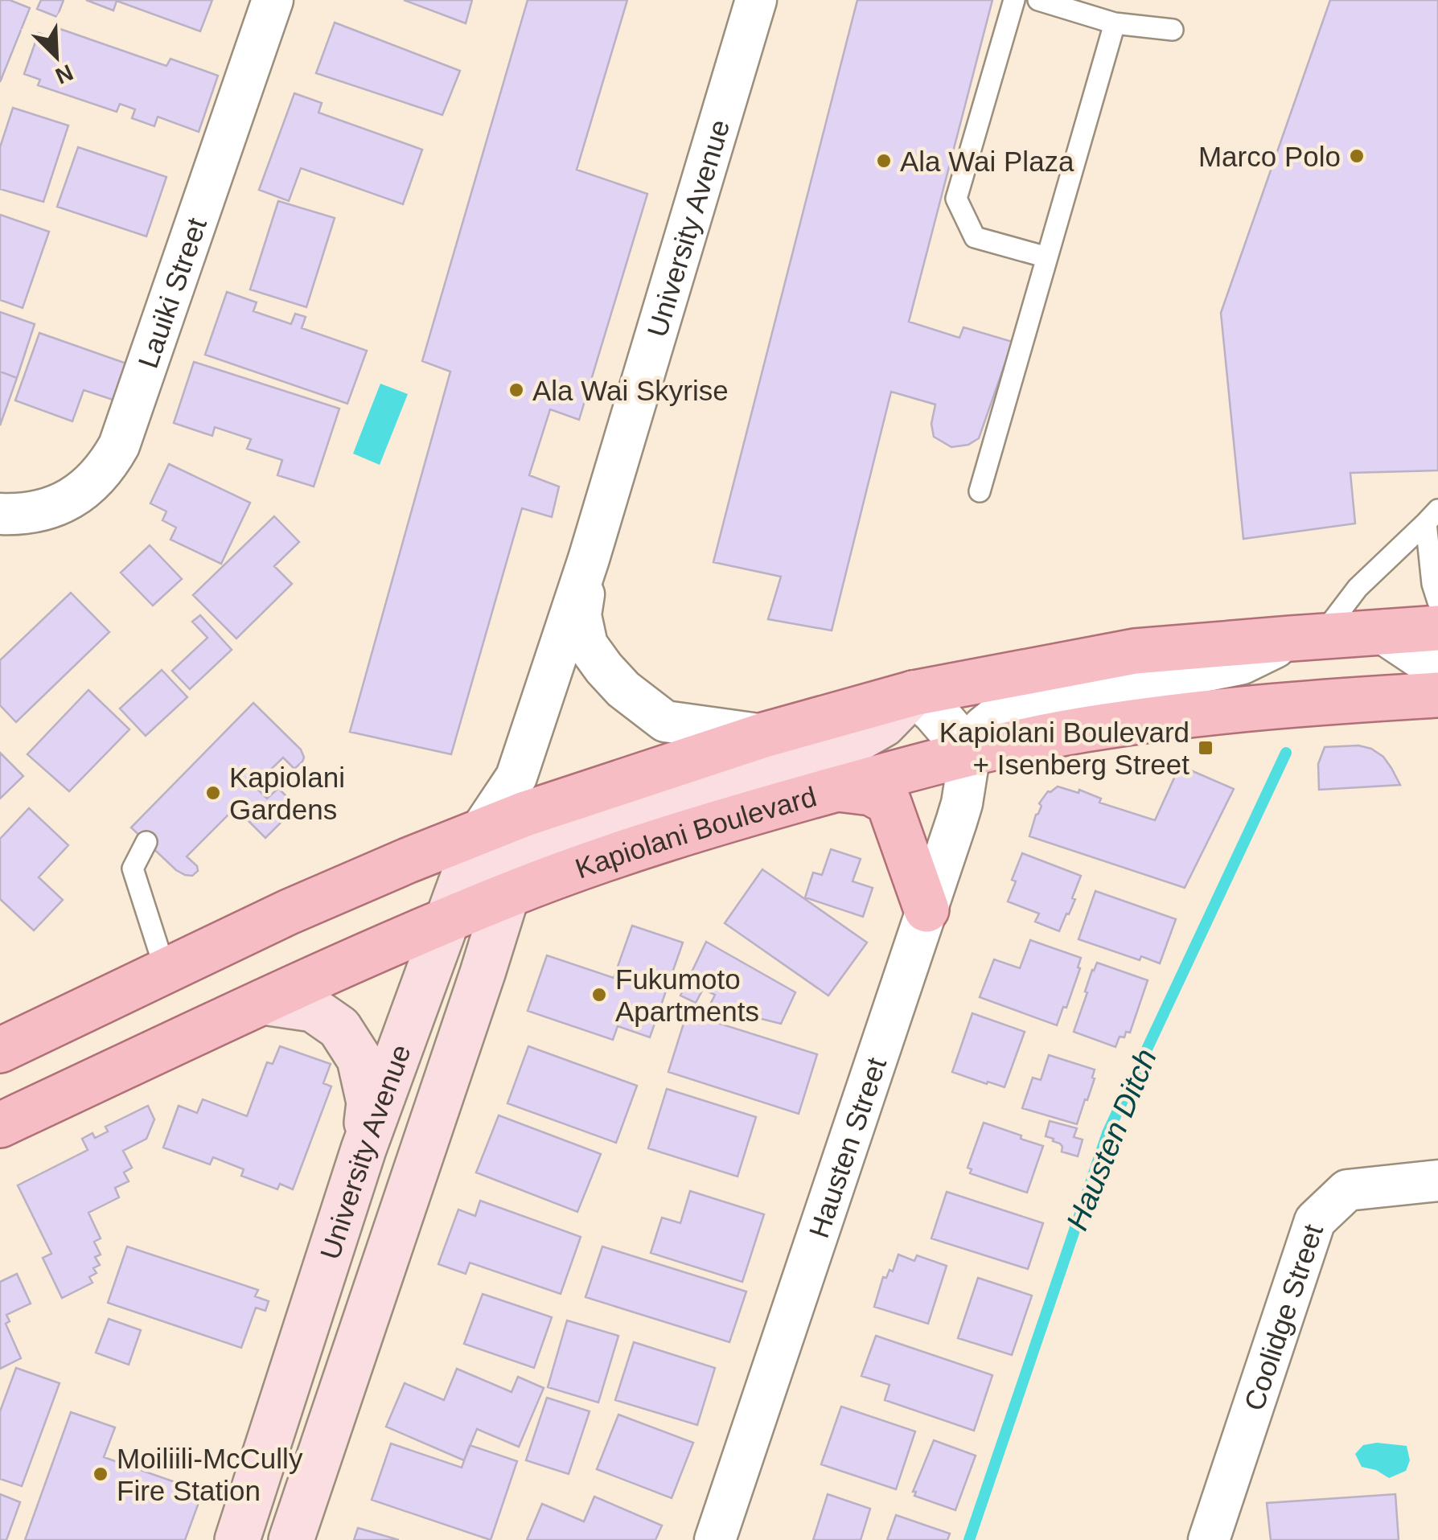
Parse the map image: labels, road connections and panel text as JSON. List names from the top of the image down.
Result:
{
  "streets": {
    "main road": ["University Avenue", "Kapiolani Boulevard"],
    "street": ["Lauiki Street", "Hausten Street", "Coolidge Street"]
  },
  "crossings": [
    ["University Avenue", "Kapiolani Boulevard"],
    ["Kapiolani Boulevard", "Hausten Street"]
  ],
  "water": ["Hausten Ditch"],
  "places": {
    "other": [
      "Marco Polo",
      "Ala Wai Plaza",
      "Ala Wai Skyrise",
      "Kapiolani Gardens",
      "Fukumoto Apartments",
      "Moiliili-McCully Fire Station"
    ],
    "transit": ["Kapiolani Boulevard + Isenberg Street"]
  },
  "north": "bottom right"
}
